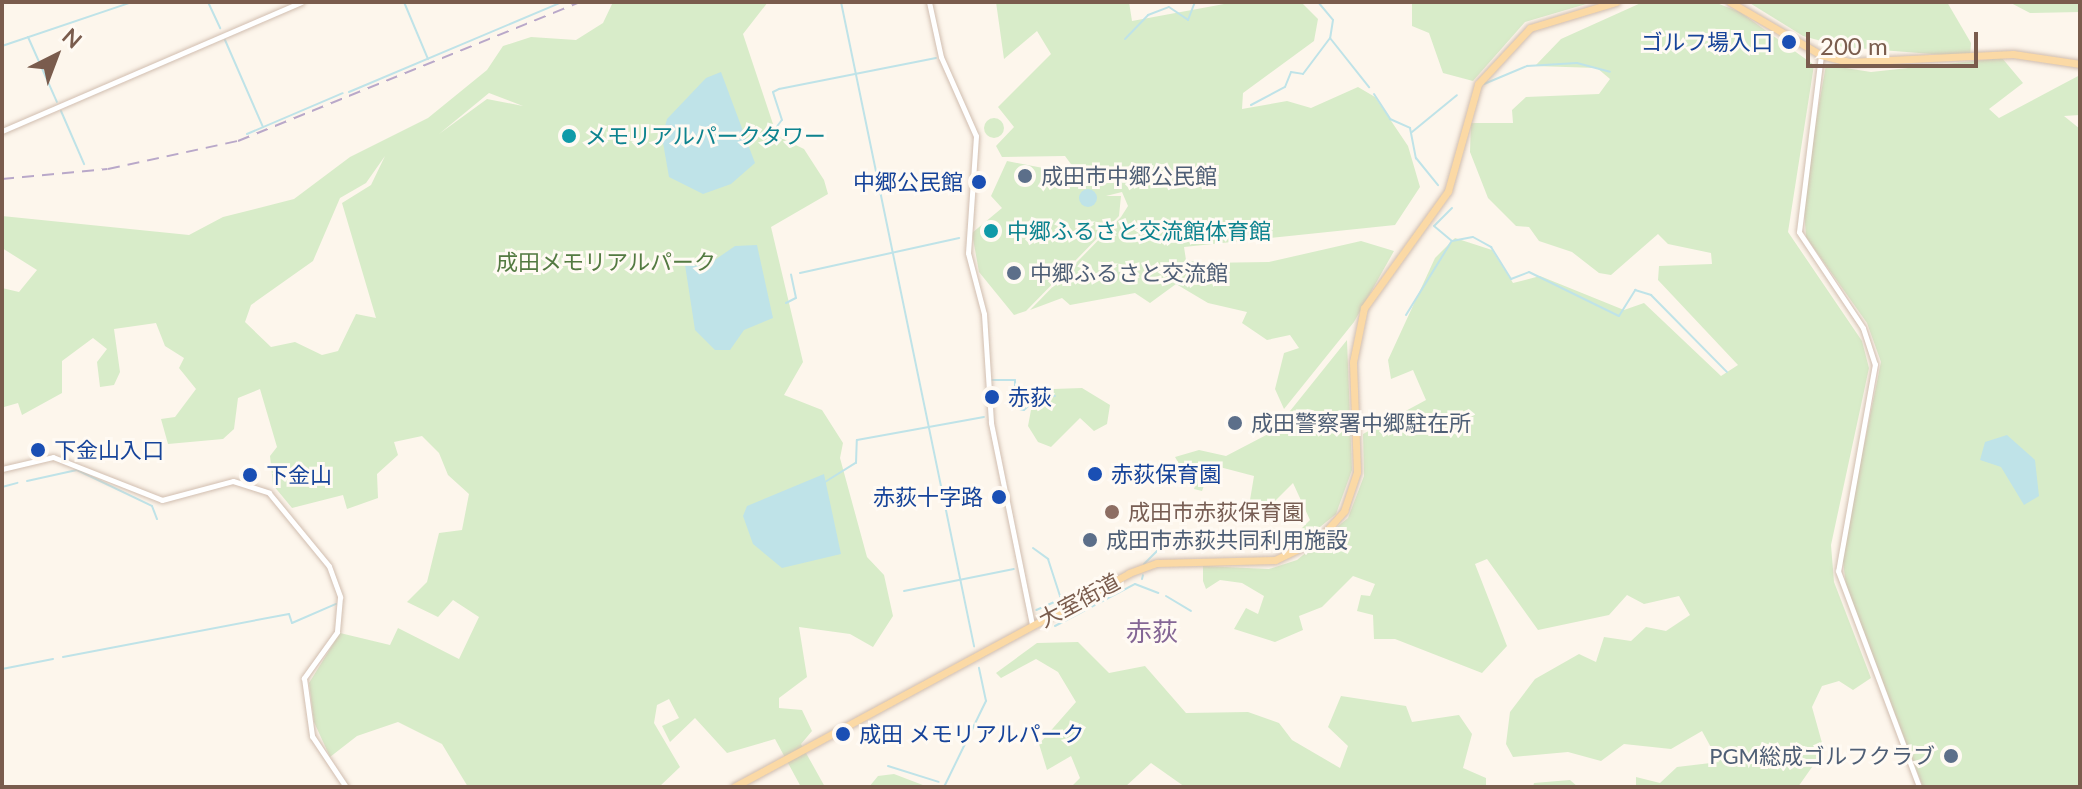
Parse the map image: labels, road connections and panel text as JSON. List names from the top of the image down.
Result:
{
  "streets": {
    "main road": ["大室街道"]
  },
  "districts": ["赤荻"],
  "parks": ["成田メモリアルパーク"],
  "places": [
    "ゴルフ場入口",
    "メモリアルパークタワー",
    "成田市中郷公民館",
    "中郷公民館",
    "中郷ふるさと交流館体育館",
    "中郷ふるさと交流館",
    "赤荻",
    "成田警察署中郷駐在所",
    "下金山入口",
    "赤荻保育園",
    "下金山",
    "赤荻十字路",
    "成田市赤荻保育園",
    "成田市赤荻共同利用施設",
    "成田 メモリアルパーク",
    "PGM総成ゴルフクラブ"
  ],
  "scale_bar": "200 m",
  "north": "top right"
}
